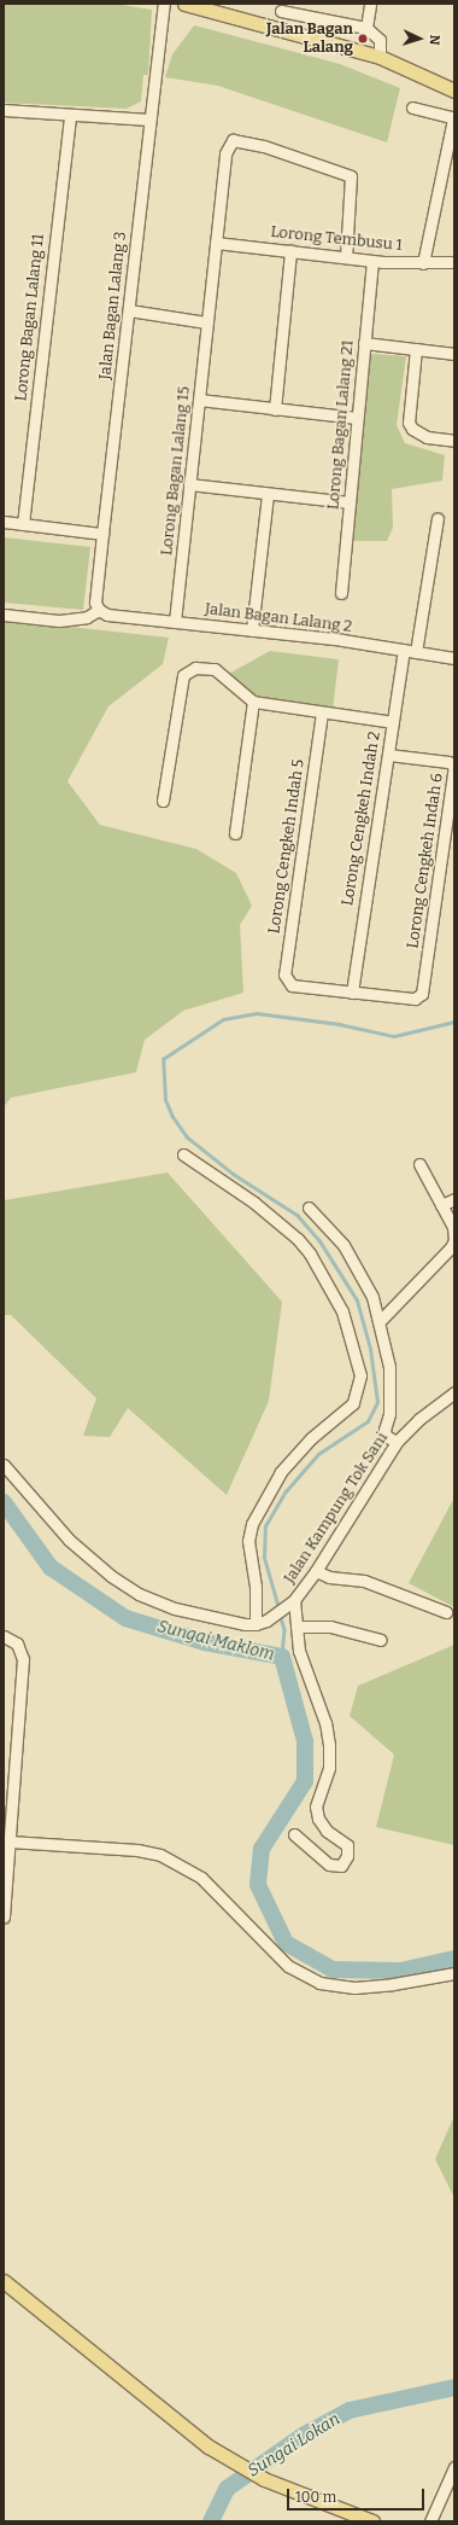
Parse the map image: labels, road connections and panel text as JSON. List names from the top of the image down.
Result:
{
  "streets": {
    "street": [
      "Lorong Tembusu 1",
      "Jalan Bagan Lalang 3",
      "Lorong Bagan Lalang 11",
      "Lorong Bagan Lalang 21",
      "Lorong Bagan Lalang 15",
      "Jalan Bagan Lalang 2",
      "Lorong Cengkeh Indah 2",
      "Lorong Cengkeh Indah 5",
      "Lorong Cengkeh Indah 6",
      "Jalan Kampung Tok Sani"
    ]
  },
  "crossings": [
    ["Lorong Tembusu 1", "Lorong Bagan Lalang 21"],
    ["Lorong Tembusu 1", "Lorong Bagan Lalang 15"],
    ["Jalan Bagan Lalang 3", "Jalan Bagan Lalang 2"],
    ["Lorong Bagan Lalang 15", "Jalan Bagan Lalang 2"],
    ["Jalan Bagan Lalang 2", "Lorong Cengkeh Indah 2"],
    ["Lorong Cengkeh Indah 2", "Lorong Cengkeh Indah 5"],
    ["Lorong Cengkeh Indah 2", "Lorong Cengkeh Indah 6"],
    ["Lorong Cengkeh Indah 5", "Lorong Cengkeh Indah 6"]
  ],
  "water": ["Sungai Maklom", "Sungai Lokan"],
  "places": ["Jalan Bagan Lalang"],
  "scale_bar": "100 m",
  "north": "right"
}
